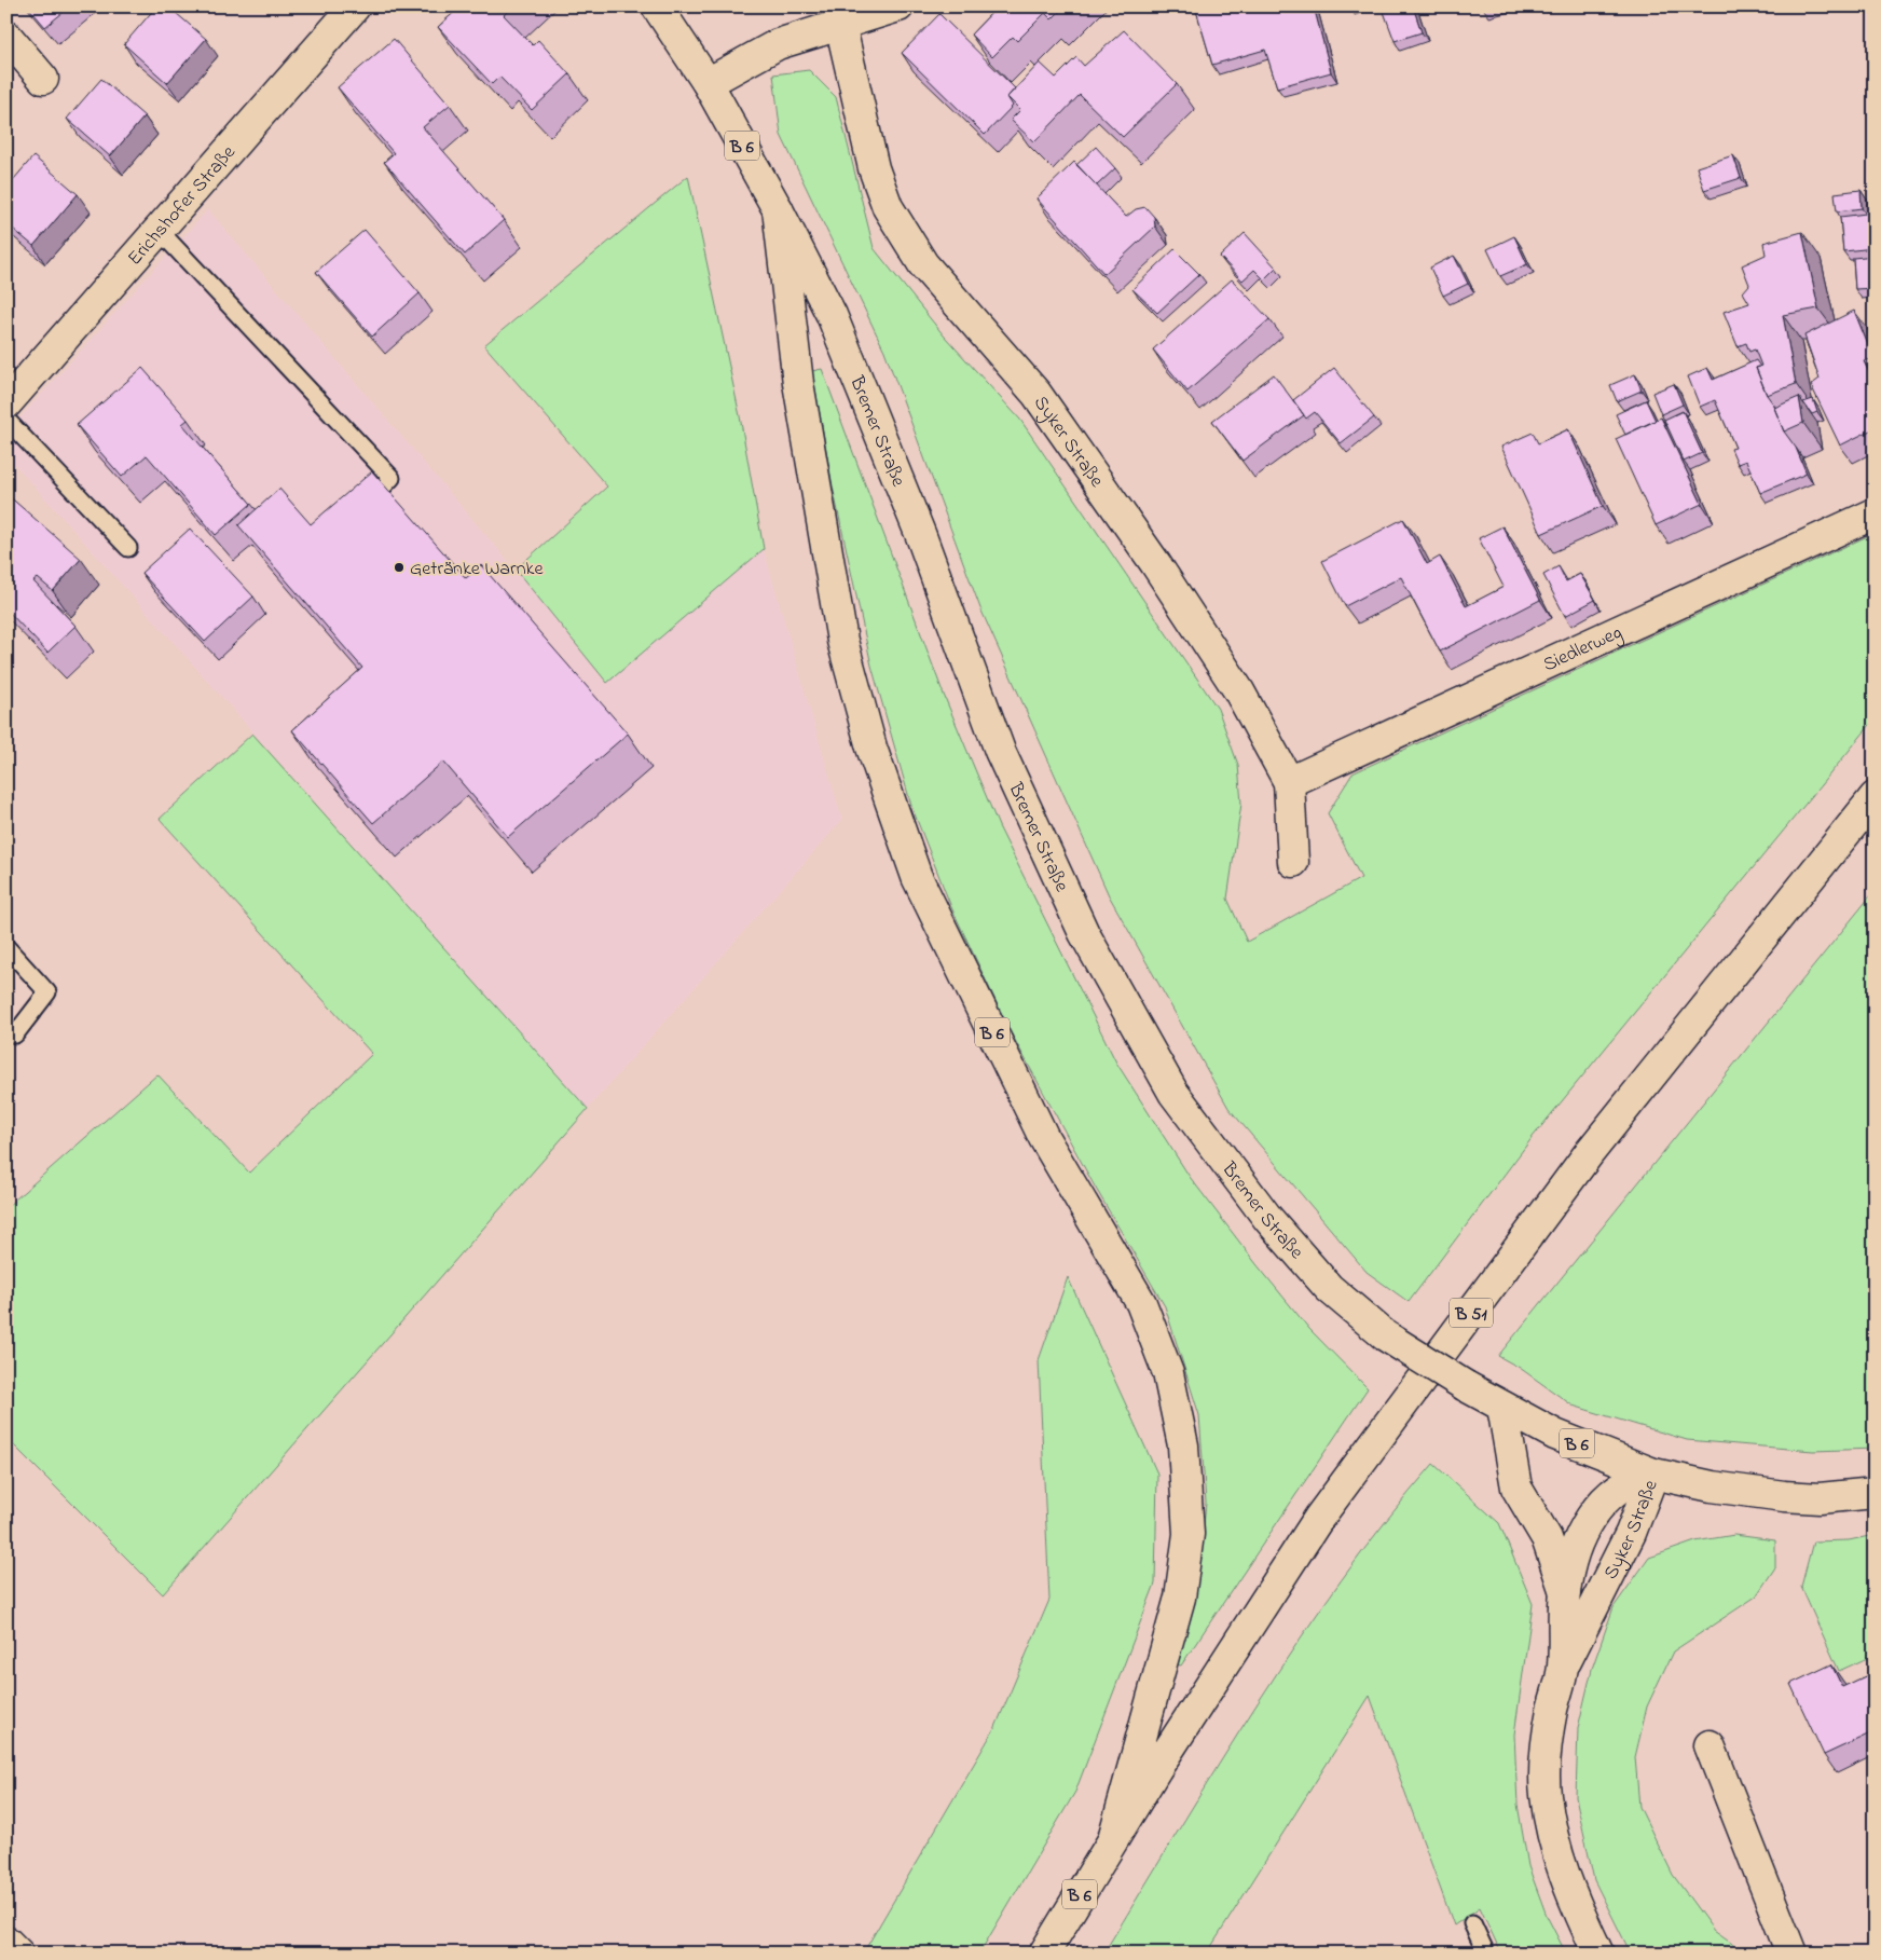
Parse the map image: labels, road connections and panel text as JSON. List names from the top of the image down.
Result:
{
  "streets": {
    "main road": [
      "B 6",
      "Erichshofer Straße",
      "Bremer Straße",
      "Syker Straße",
      "Siedlerweg",
      "B 51"
    ]
  },
  "crossings": [
    ["B 6", "Bremer Straße"],
    ["B 6", "Syker Straße"],
    ["B 6", "B 51"],
    ["Bremer Straße", "Syker Straße"],
    ["Syker Straße", "Siedlerweg"]
  ],
  "places": ["Getränke Warnke"]
}
